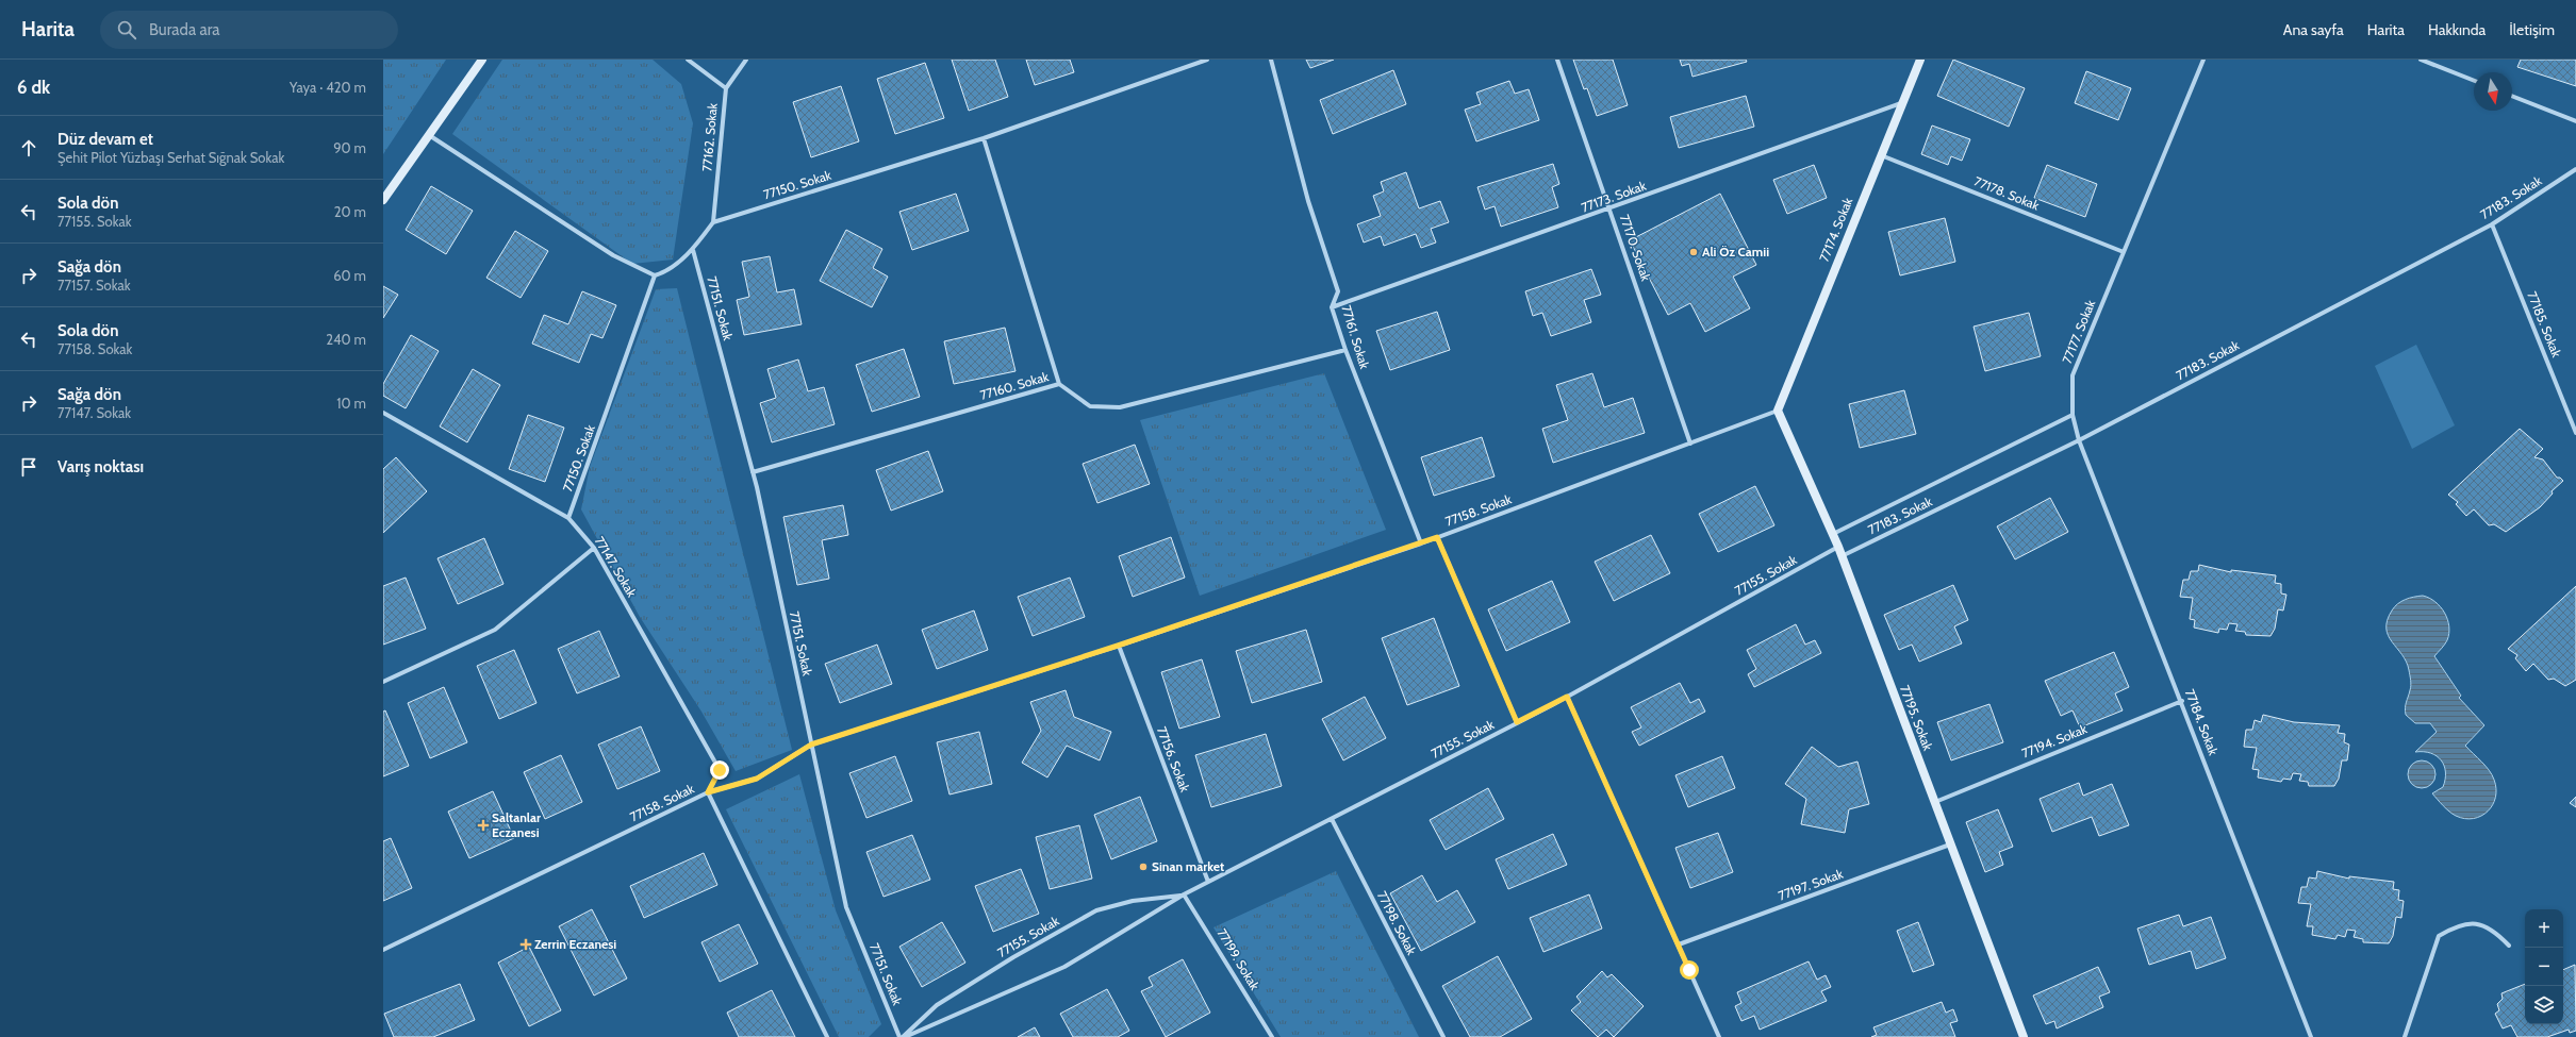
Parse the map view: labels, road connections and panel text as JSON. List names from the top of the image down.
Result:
{
  "streets": {
    "main road": ["77174. Sokak", "77195. Sokak"],
    "street": [
      "77162. Sokak",
      "77150. Sokak",
      "77178. Sokak",
      "77173. Sokak",
      "77183. Sokak",
      "77170. Sokak",
      "77151. Sokak",
      "77185. Sokak",
      "77177. Sokak",
      "77161. Sokak",
      "77160. Sokak",
      "77158. Sokak",
      "77147. Sokak",
      "77155. Sokak",
      "77184. Sokak",
      "77194. Sokak",
      "77156. Sokak",
      "77197. Sokak",
      "77198. Sokak",
      "77199. Sokak"
    ]
  },
  "crossings": [
    ["77162. Sokak", "77150. Sokak"],
    ["77150. Sokak", "77160. Sokak"],
    ["77150. Sokak", "77147. Sokak"],
    ["77178. Sokak", "77174. Sokak"],
    ["77178. Sokak", "77177. Sokak"],
    ["77173. Sokak", "77174. Sokak"],
    ["77173. Sokak", "77170. Sokak"],
    ["77173. Sokak", "77161. Sokak"],
    ["77183. Sokak", "77185. Sokak"],
    ["77183. Sokak", "77195. Sokak"],
    ["77183. Sokak", "77184. Sokak"],
    ["77174. Sokak", "77158. Sokak"],
    ["77174. Sokak", "77195. Sokak"],
    ["77170. Sokak", "77158. Sokak"],
    ["77151. Sokak", "77160. Sokak"],
    ["77151. Sokak", "77158. Sokak"],
    ["77177. Sokak", "77184. Sokak"],
    ["77161. Sokak", "77158. Sokak"],
    ["77158. Sokak", "77147. Sokak"],
    ["77158. Sokak", "77195. Sokak"],
    ["77158. Sokak", "77156. Sokak"],
    ["77155. Sokak", "77195. Sokak"],
    ["77155. Sokak", "77156. Sokak"],
    ["77155. Sokak", "77198. Sokak"],
    ["77155. Sokak", "77199. Sokak"],
    ["77195. Sokak", "77194. Sokak"],
    ["77195. Sokak", "77197. Sokak"],
    ["77184. Sokak", "77194. Sokak"]
  ],
  "places": {
    "other": ["Ali Öz Camii", "Sinan market"],
    "health": ["Saltanlar Eczanesi", "Zerrin Eczanesi"]
  },
  "north": "bottom",
  "page": {
    "header": "Harita",
    "search": "Burada ara",
    "nav": [
      "Ana sayfa",
      "Harita",
      "Hakkında",
      "İletişim"
    ],
    "heading": ["6 dk", "Yaya · 420 m"],
    "list": [
      ["Düz devam et", "Şehit Pilot Yüzbaşı Serhat Sığnak Sokak", "90 m"],
      ["Sola dön", "77155. Sokak", "20 m"],
      ["Sağa dön", "77157. Sokak", "60 m"],
      ["Sola dön", "77158. Sokak", "240 m"],
      ["Sağa dön", "77147. Sokak", "10 m"],
      "Varış noktası"
    ],
    "map_buttons": ["+", "−"]
  }
}
